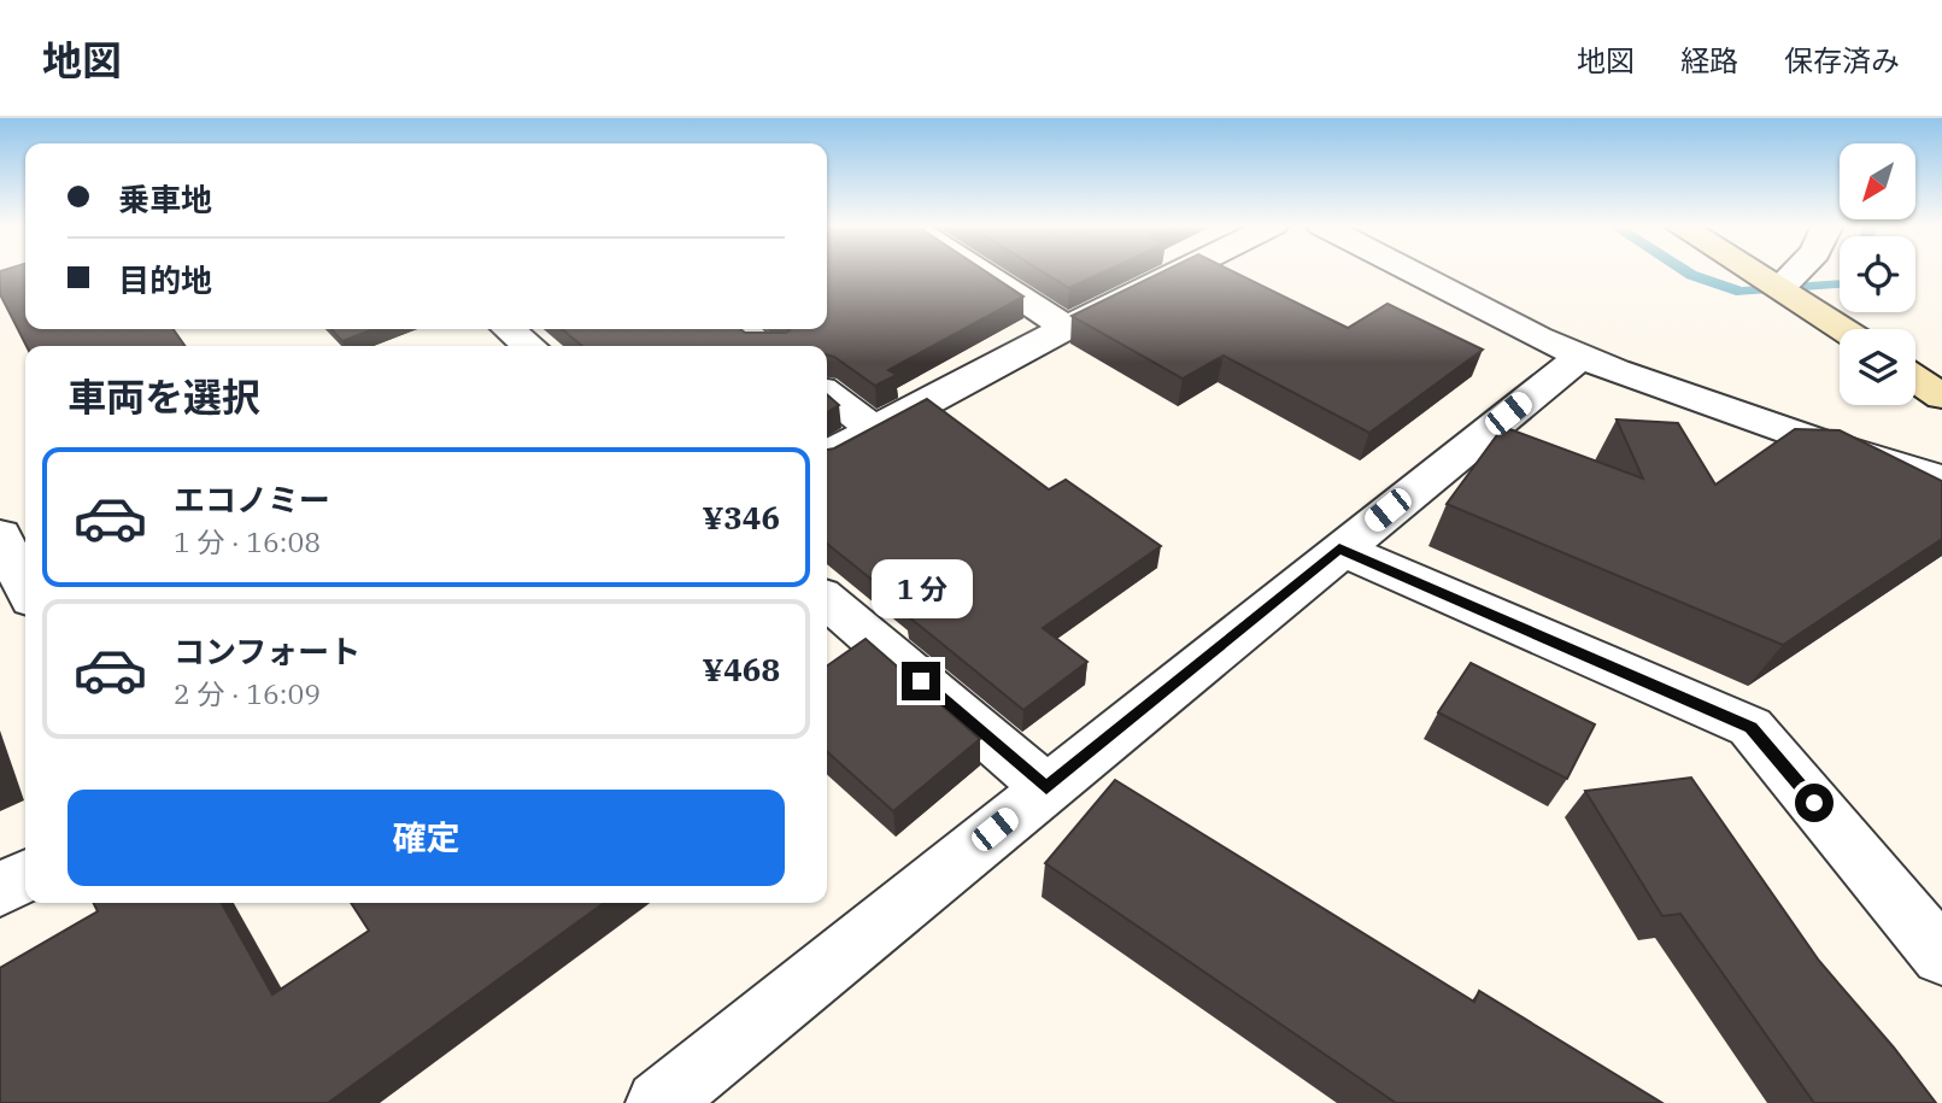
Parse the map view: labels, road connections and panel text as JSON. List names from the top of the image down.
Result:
{
  "north": "bottom left",
  "page": {
    "header": "地図",
    "nav": ["地図", "経路", "保存済み"],
    "banner": ["乗車地", "目的地"],
    "heading": "車両を選択",
    "list": [
      {
        "name": "エコノミー",
        "note": "1 分 · 16:08",
        "value": "¥346"
      },
      {
        "name": "コンフォート",
        "note": "2 分 · 16:09",
        "value": "¥468"
      }
    ],
    "bubble": "1 分",
    "buttons": "確定"
  }
}
